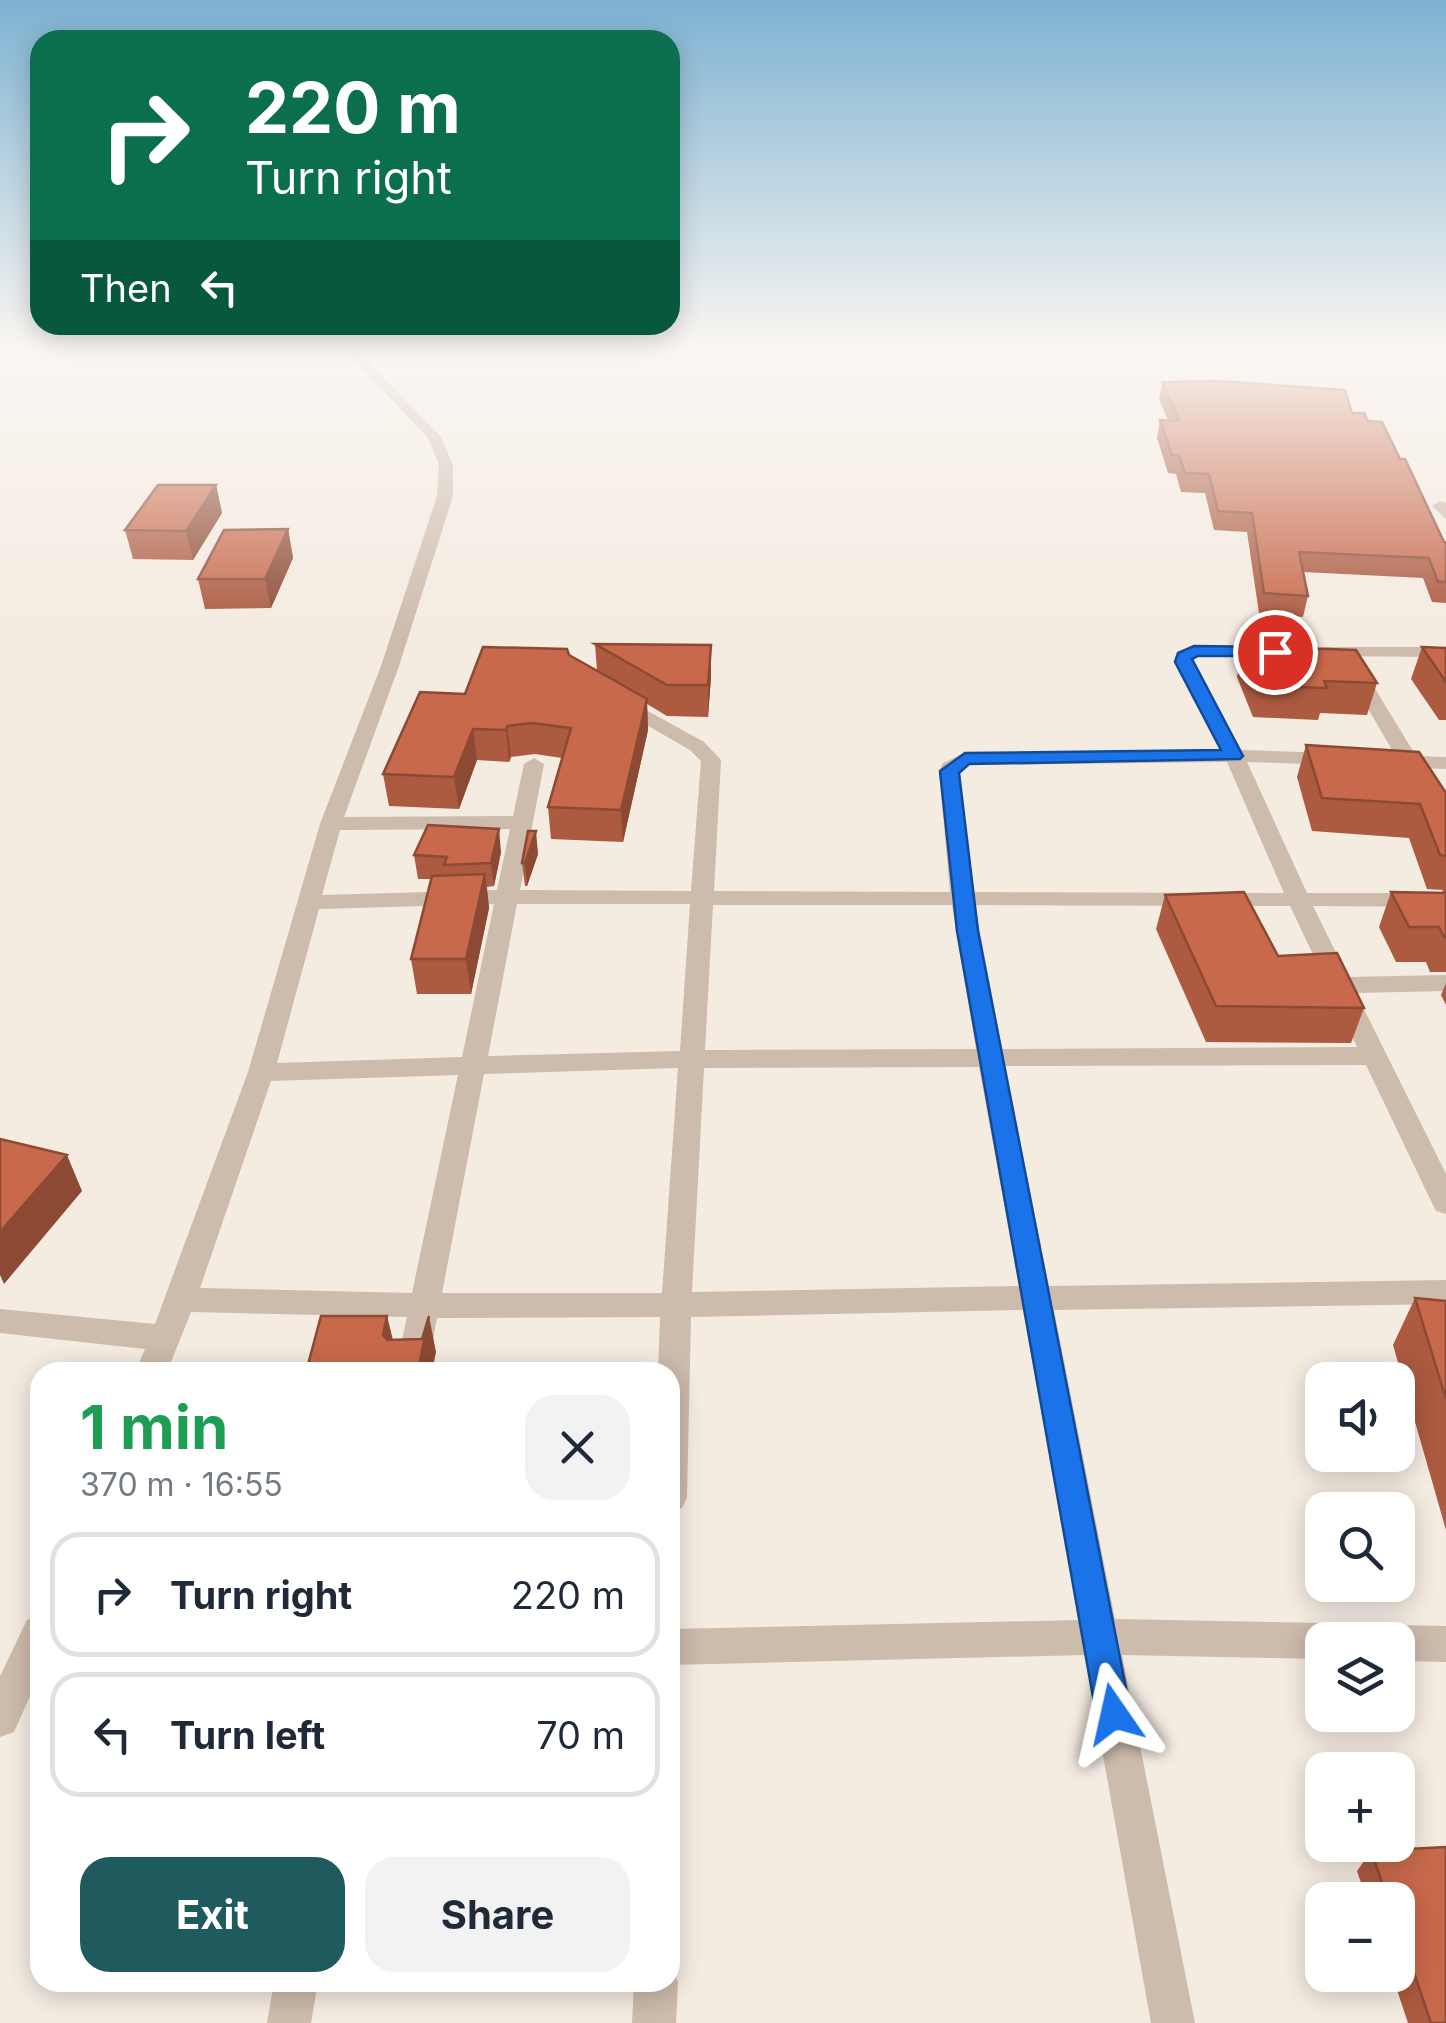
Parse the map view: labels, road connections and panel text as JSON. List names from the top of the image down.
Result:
{
  "page": {
    "turn": ["220 m", "Turn right"],
    "then": "Then",
    "map_buttons": ["+", "−"],
    "heading": ["1 min", "370 m · 16:55"],
    "list": [
      {
        "name": "Turn right",
        "value": "220 m"
      },
      {
        "name": "Turn left",
        "value": "70 m"
      }
    ],
    "buttons": ["Exit", "Share"]
  }
}
